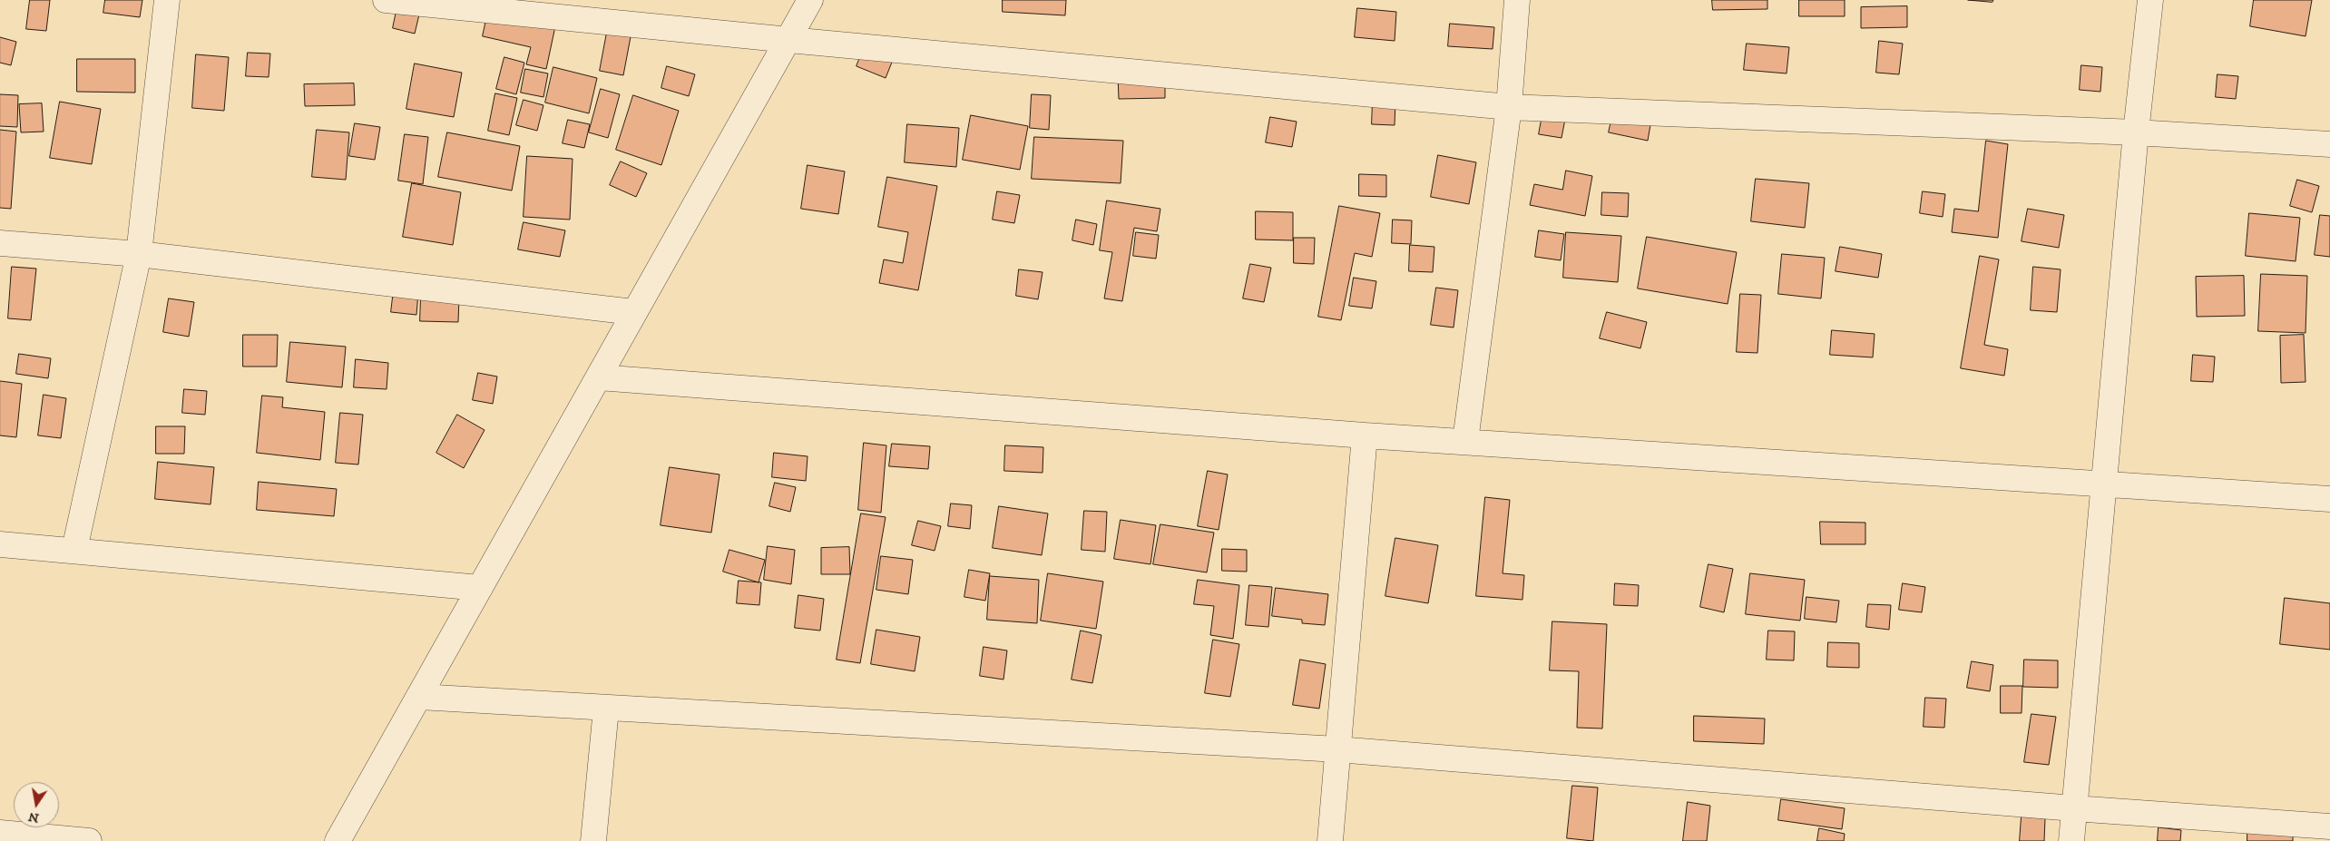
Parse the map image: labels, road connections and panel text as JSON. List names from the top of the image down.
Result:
{
  "north": "bottom"
}
